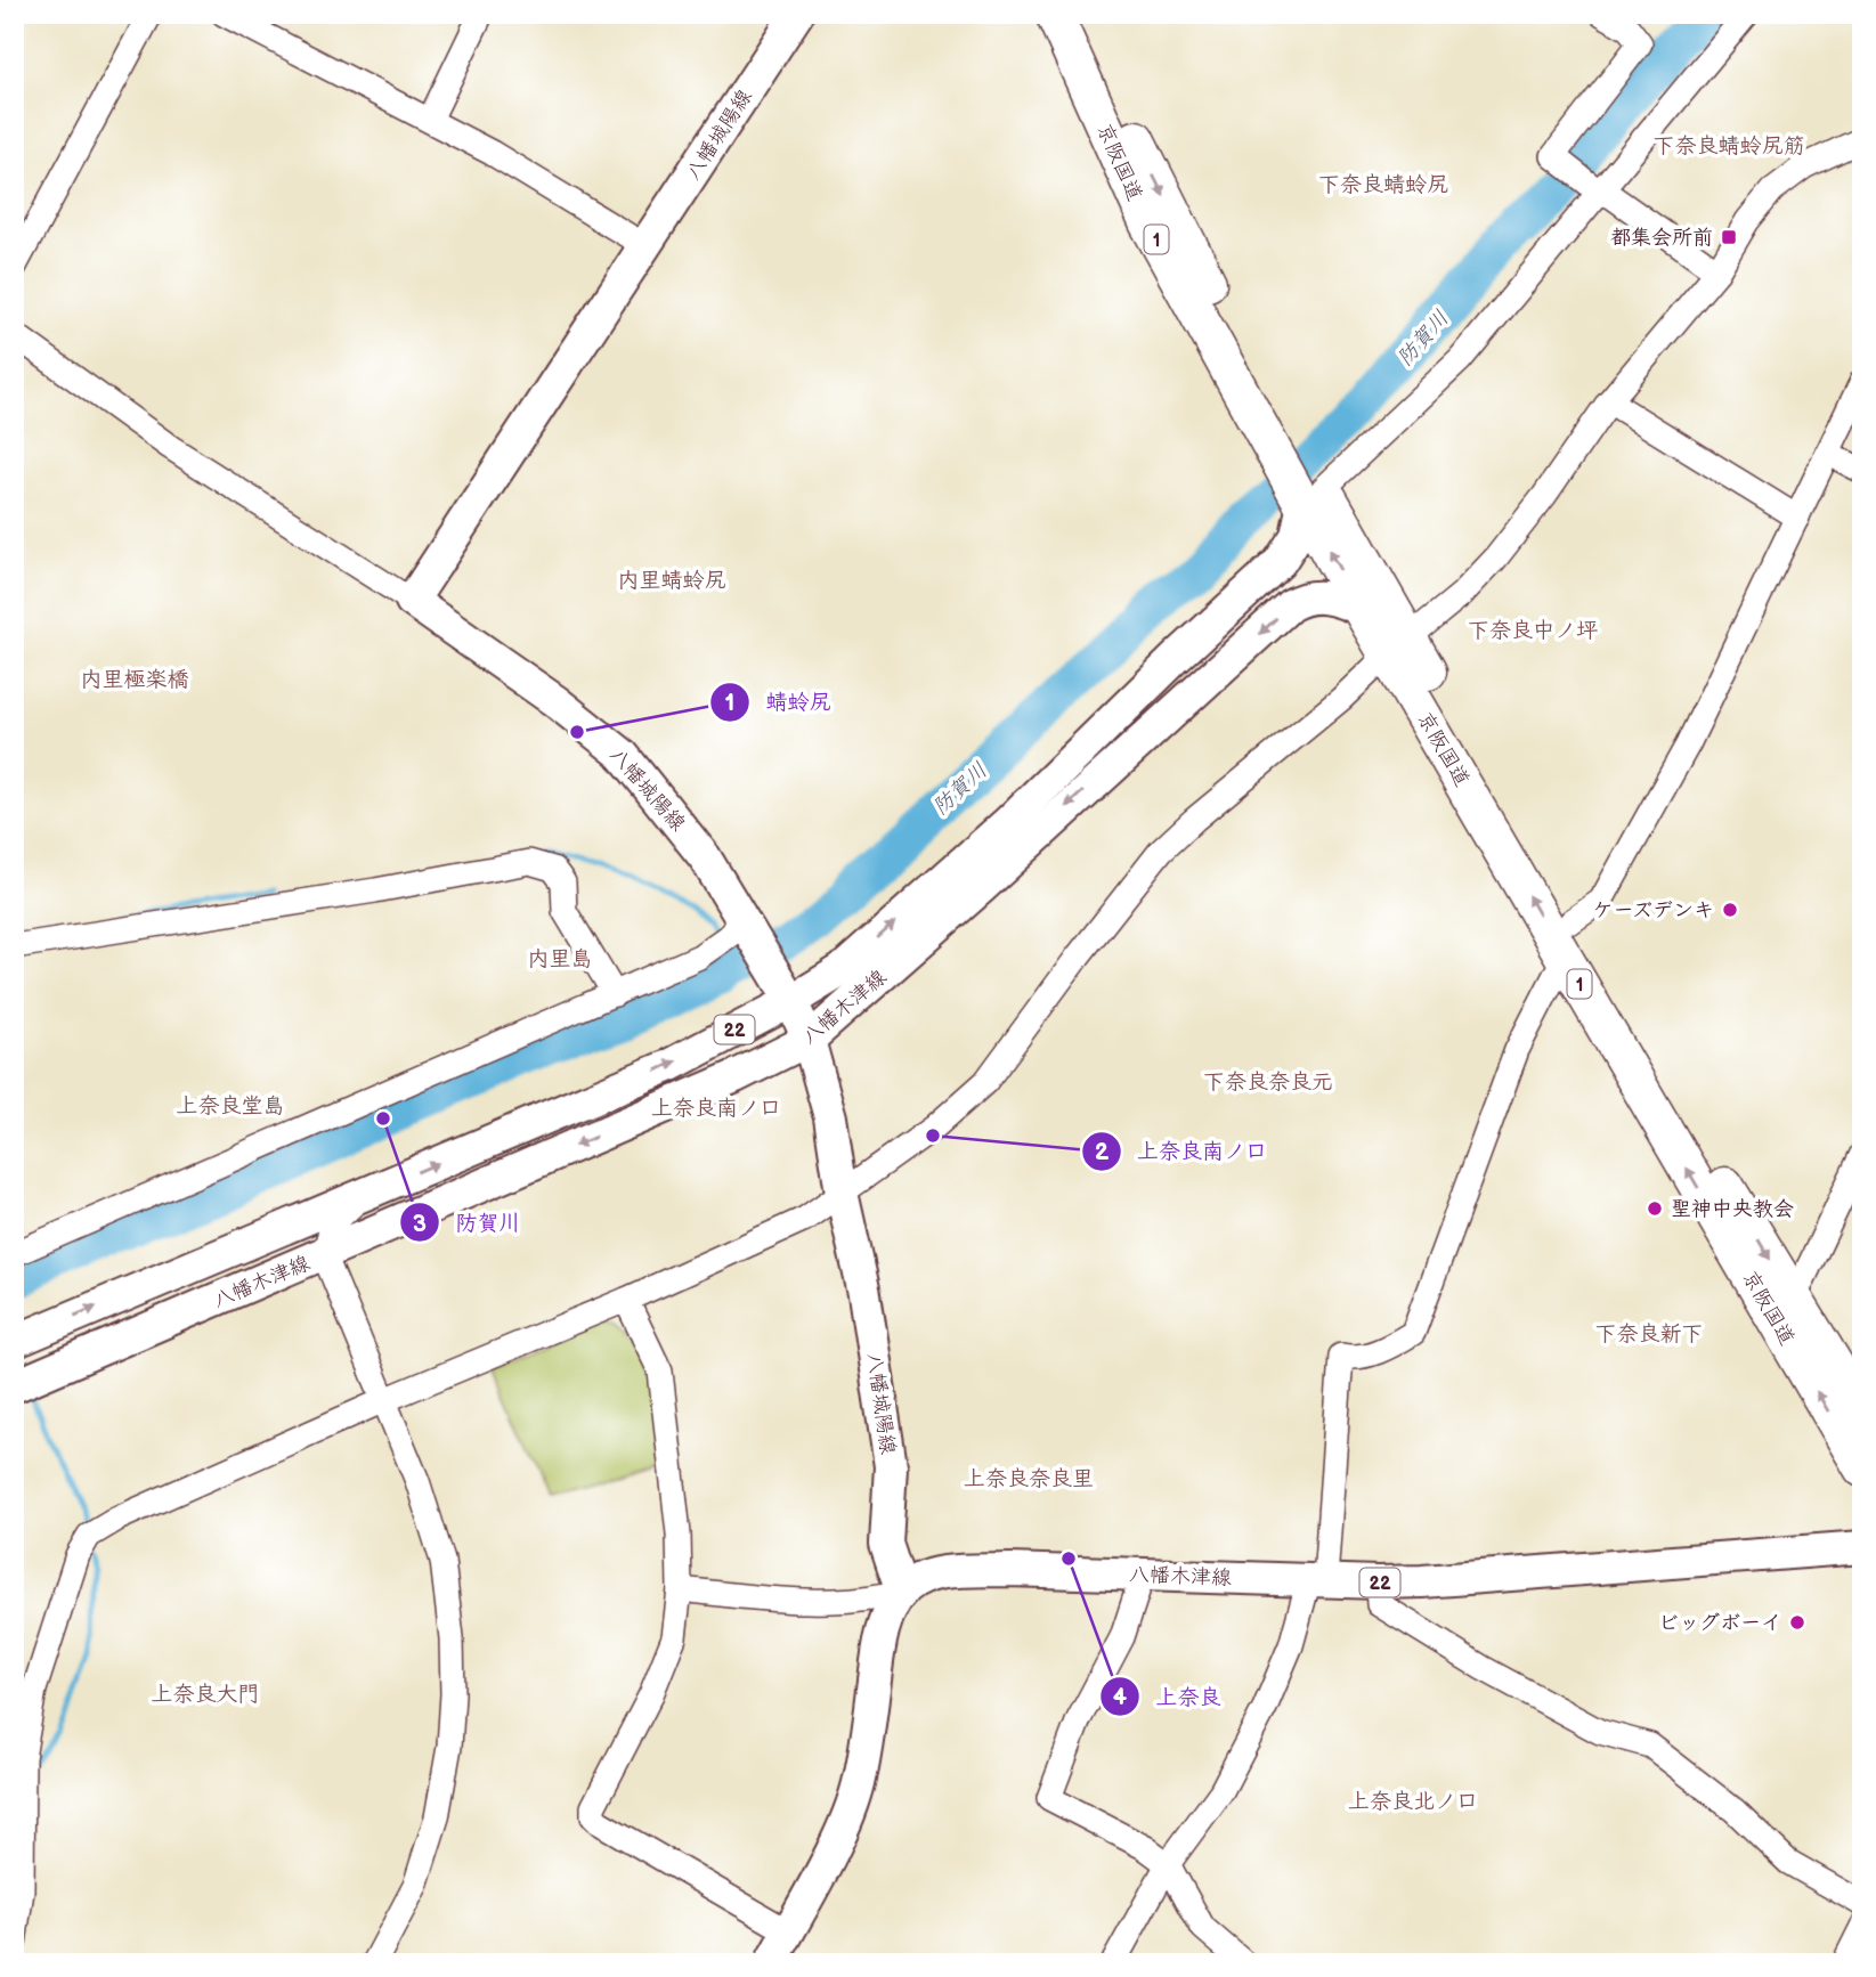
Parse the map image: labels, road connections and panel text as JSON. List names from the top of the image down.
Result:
{
  "streets": {
    "highway": ["京阪国道", "1"],
    "main road": ["八幡城陽線", "八幡木津線", "22"]
  },
  "crossings": [
    ["八幡城陽線", "八幡木津線"],
    ["京阪国道", "八幡木津線"]
  ],
  "districts": [
    "下奈良蜻蛉尻筋",
    "下奈良蜻蛉尻",
    "内里蜻蛉尻",
    "下奈良中ノ坪",
    "内里極楽橋",
    "内里島",
    "下奈良奈良元",
    "上奈良堂島",
    "上奈良南ノ口",
    "下奈良新下",
    "上奈良奈良里",
    "上奈良大門",
    "上奈良北ノ口"
  ],
  "water": ["防賀川"],
  "places": {
    "transit": ["都集会所前"],
    "other": [
      "蜻蛉尻",
      "ケーズデンキ",
      "防賀川",
      "上奈良南ノ口",
      "聖神中央教会",
      "上奈良",
      "ビッグボーイ"
    ]
  }
}
